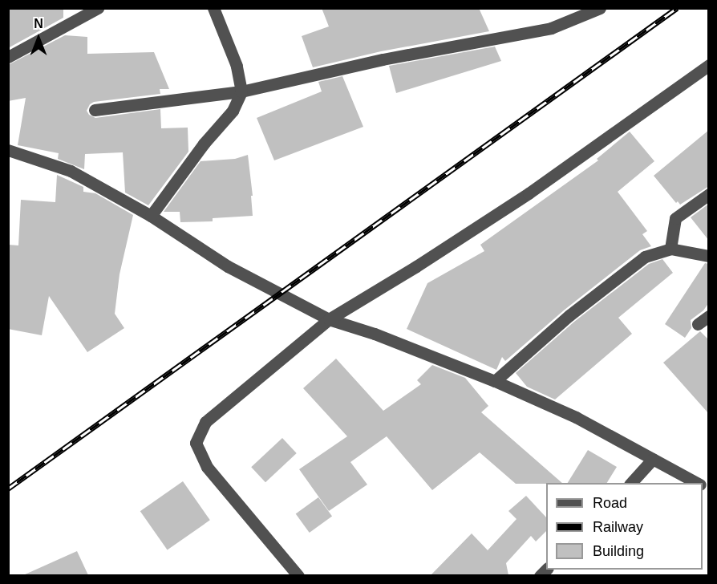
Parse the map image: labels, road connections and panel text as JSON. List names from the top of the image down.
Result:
{
  "legend": ["Road", "Railway", "Building"],
  "north": "top"
}
